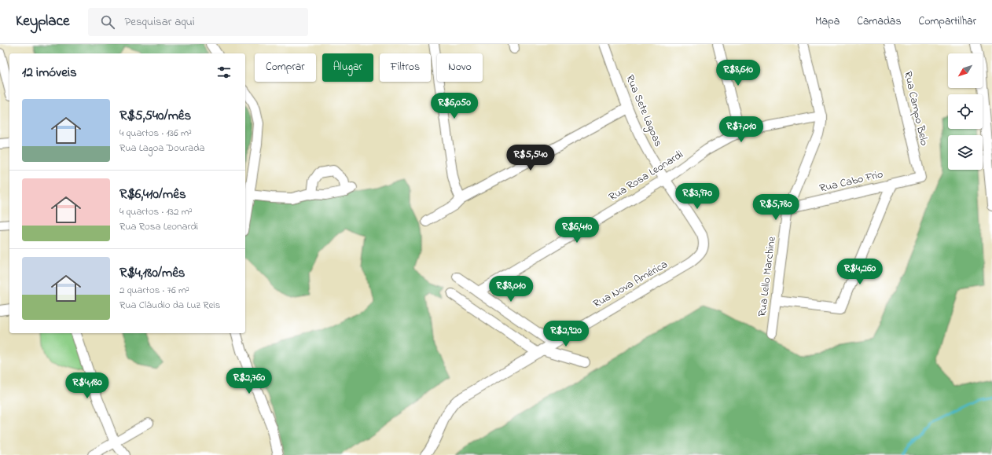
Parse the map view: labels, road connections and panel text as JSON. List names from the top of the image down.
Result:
{
  "streets": {
    "street": [
      "Rua Campo Belo",
      "Rua Sete Lagoas",
      "Rua Rosa Leonardi",
      "Rua Cabo Frio",
      "Rua Lello Marchine",
      "Rua Nova América"
    ]
  },
  "crossings": [
    ["Rua Campo Belo", "Rua Cabo Frio"],
    ["Rua Sete Lagoas", "Rua Rosa Leonardi"],
    ["Rua Sete Lagoas", "Rua Nova América"],
    ["Rua Rosa Leonardi", "Rua Lello Marchine"],
    ["Rua Cabo Frio", "Rua Lello Marchine"]
  ],
  "north": "bottom left",
  "page": {
    "header": "Keyplace",
    "search": "Pesquisar aqui",
    "nav": ["Mapa", "Camadas", "Compartilhar"],
    "chip": [
      "Comprar",
      "Alugar",
      "Filtros",
      "Novo"
    ],
    "heading": "12 imóveis",
    "price": [
      "R$8,610",
      "R$6,050",
      "R$7,010",
      "R$5,540",
      "R$3,970",
      "R$5,780",
      "R$6,410",
      "R$4,260",
      "R$8,010",
      "R$2,920",
      "R$2,760",
      "R$4,180"
    ],
    "list": [
      {
        "name": "R$5,540/mês",
        "note": "4 quartos · 136 m² · Rua Lagoa Dourada"
      },
      {
        "name": "R$6,410/mês",
        "note": "4 quartos · 132 m² · Rua Rosa Leonardi"
      },
      {
        "name": "R$4,180/mês",
        "note": "2 quartos · 76 m² · Rua Cláudio da Luz Reis"
      }
    ]
  }
}
